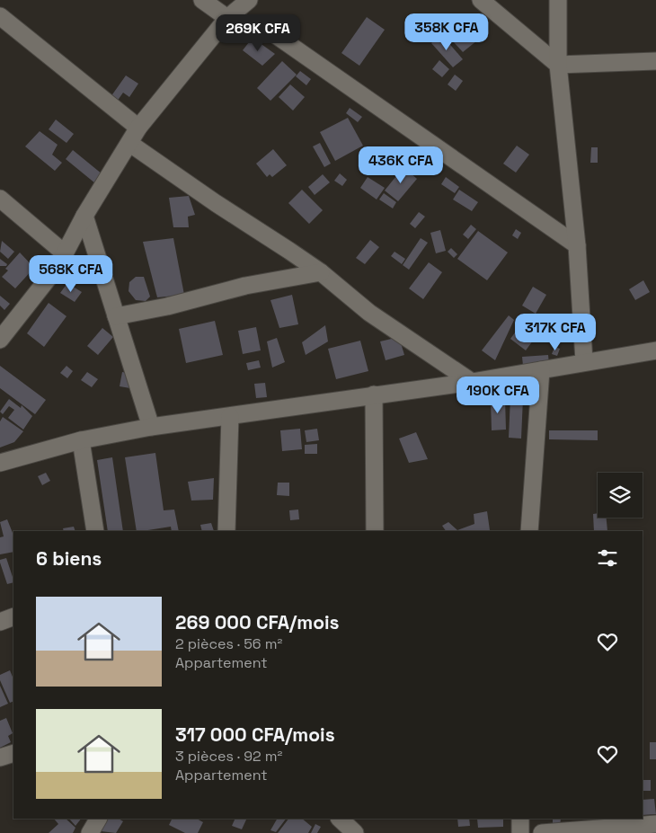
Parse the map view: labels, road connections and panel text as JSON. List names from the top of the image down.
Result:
{
  "page": {
    "price": [
      "358K CFA",
      "269K CFA",
      "436K CFA",
      "568K CFA",
      "317K CFA",
      "190K CFA"
    ],
    "heading": "6 biens",
    "list": [
      {
        "name": "269 000 CFA/mois",
        "note": "2 pièces · 56 m² · Appartement"
      },
      {
        "name": "317 000 CFA/mois",
        "note": "3 pièces · 92 m² · Appartement"
      }
    ]
  }
}
